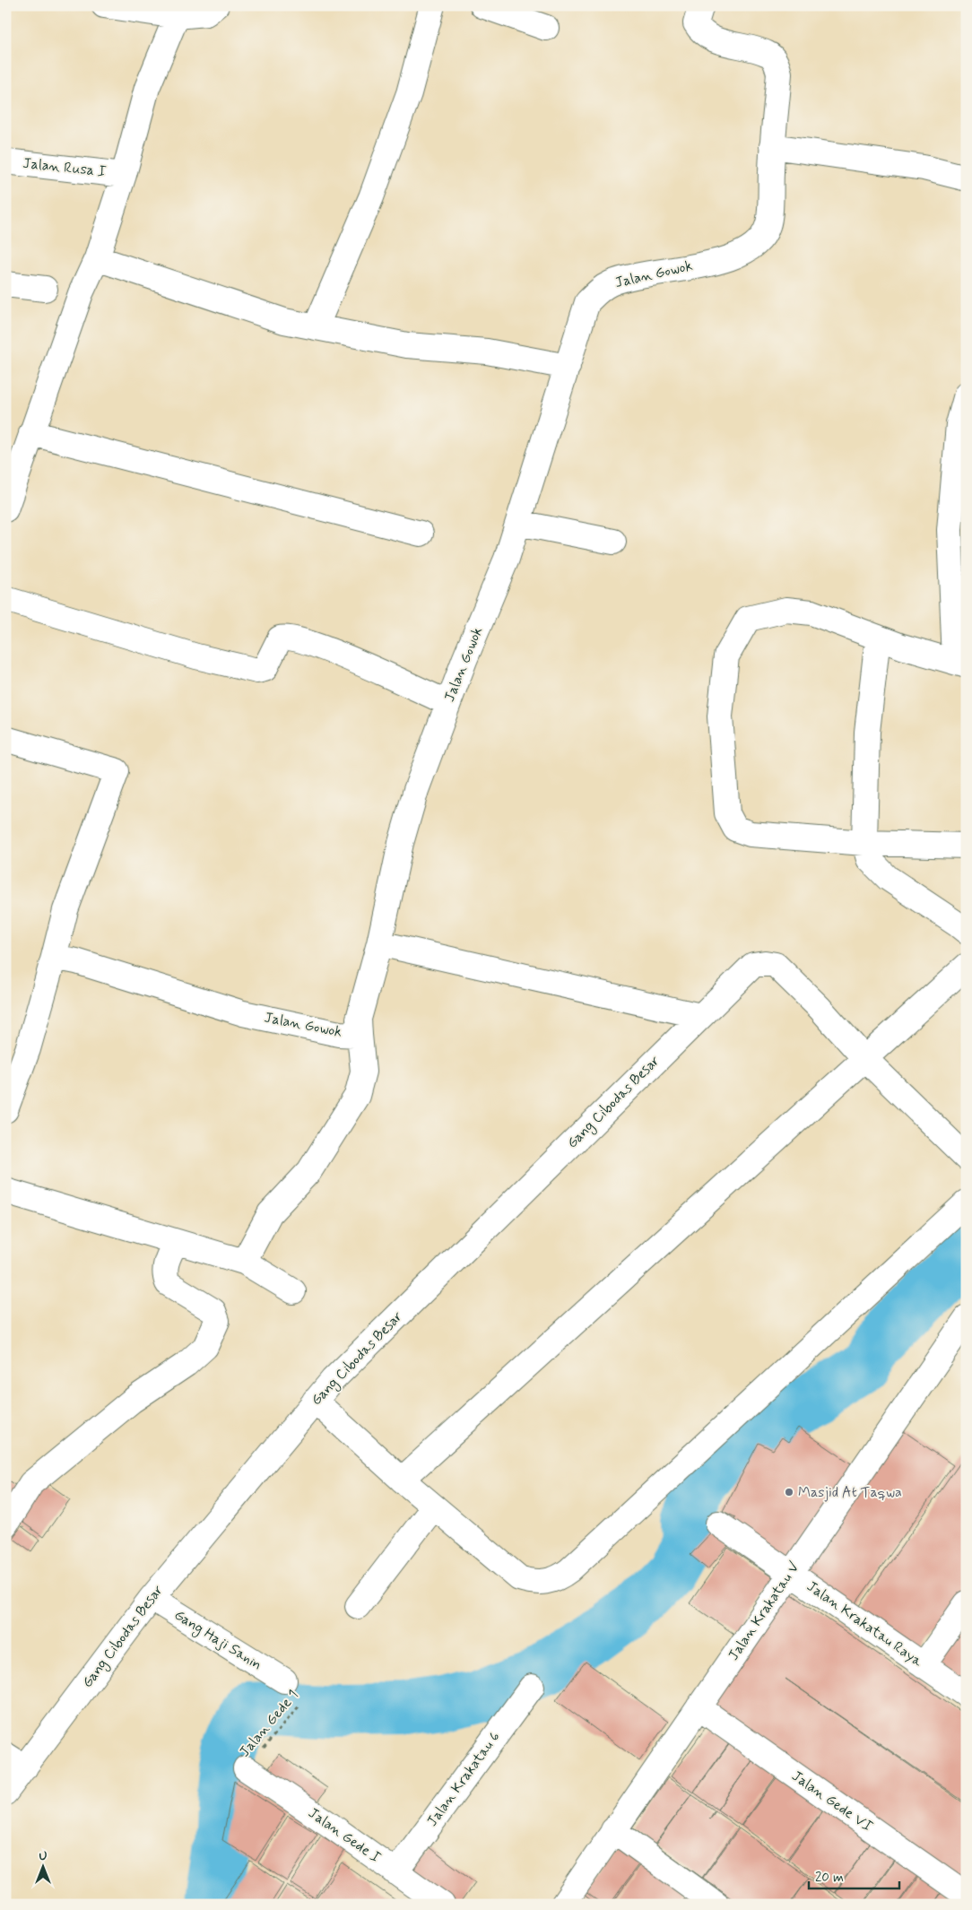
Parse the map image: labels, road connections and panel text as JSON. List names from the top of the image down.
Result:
{
  "streets": {
    "street": [
      "Jalan Rusa I",
      "Jalan Gowok",
      "Gang Cibodas Besar",
      "Jalan Krakatau V",
      "Jalan Krakatau Raya",
      "Gang Haji Sanin",
      "Jalan Krakatau 6",
      "Jalan Gede VI",
      "Jalan Gede I"
    ],
    "path": ["Jalan Gede 1"]
  },
  "crossings": [
    ["Gang Cibodas Besar", "Gang Haji Sanin"],
    ["Jalan Krakatau V", "Jalan Krakatau Raya"],
    ["Jalan Krakatau V", "Jalan Gede VI"],
    ["Jalan Gede 1", "Jalan Gede I"],
    ["Jalan Krakatau 6", "Jalan Gede I"]
  ],
  "places": ["Masjid At Taqwa"],
  "scale_bar": "20 m",
  "north": "top"
}
